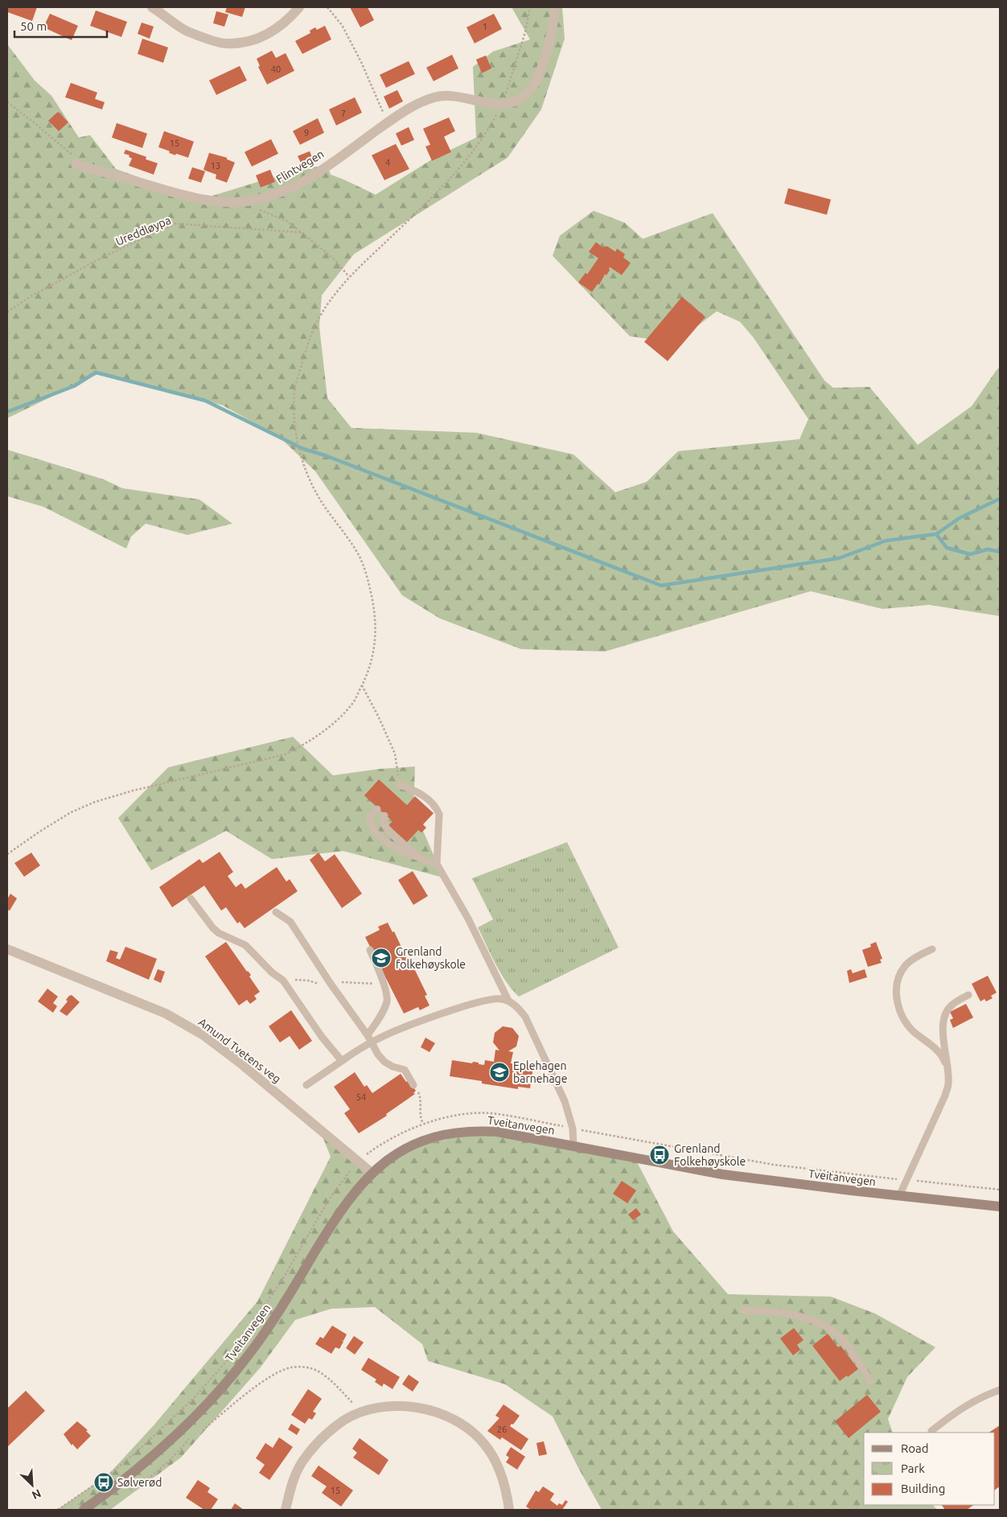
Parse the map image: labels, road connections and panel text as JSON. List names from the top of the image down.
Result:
{
  "streets": {
    "main road": ["Tveitanvegen"],
    "street": ["Flintvegen", "Amund Tvetens veg"],
    "path": ["Ureddløypa"]
  },
  "crossings": [
    ["Amund Tvetens veg", "Tveitanvegen"]
  ],
  "places": {
    "school or university": ["Grenland folkehøyskole", "Eplehagen barnehage"],
    "bus stop": ["Grenland Folkehøyskole", "Sølverød"]
  },
  "house_numbers": [
    "1",
    "40",
    "7",
    "9",
    "15",
    "4",
    "13",
    "54",
    "26",
    "15"
  ],
  "legend": ["Road", "Park", "Building"],
  "scale_bar": "50 m",
  "north": "bottom right"
}
